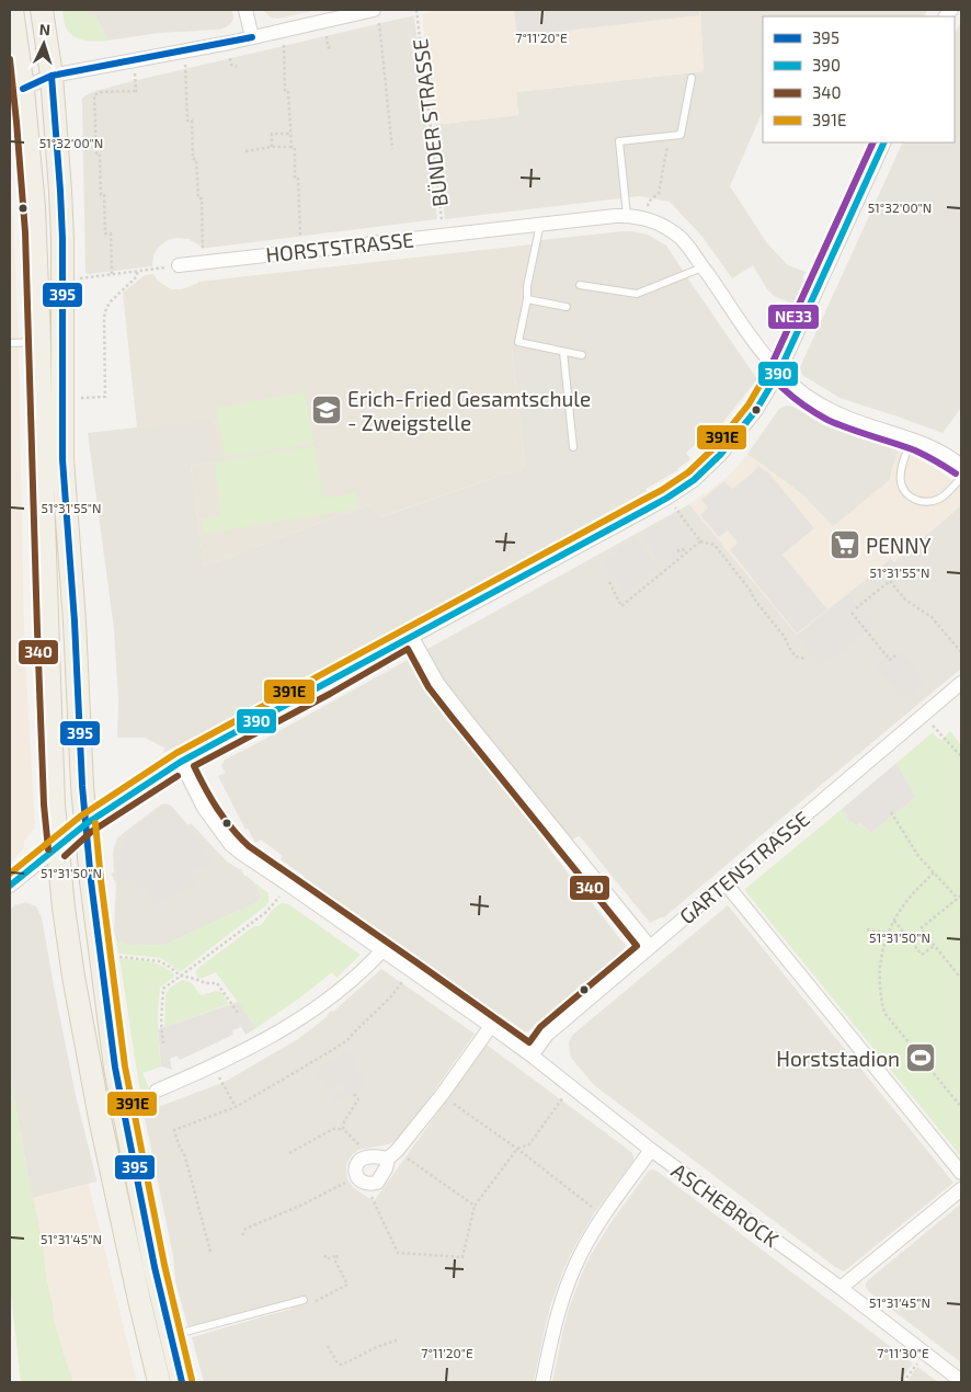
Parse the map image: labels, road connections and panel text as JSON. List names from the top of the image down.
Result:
{
  "streets": {
    "street": ["HORSTSTRASSE", "GARTENSTRASSE", "ASCHEBROCK"],
    "path": ["BÜNDER STRASSE"]
  },
  "crossings": [
    ["BÜNDER STRASSE", "HORSTSTRASSE"],
    ["GARTENSTRASSE", "ASCHEBROCK"]
  ],
  "places": {
    "school or university": ["Erich-Fried Gesamtschule - Zweigstelle"],
    "supermarket": ["PENNY"],
    "sports": ["Horststadion"]
  },
  "lines": [
    "transit line 395",
    "transit line 340",
    "transit line 390",
    "transit line 391E",
    "transit line NE33"
  ],
  "legend": [
    "395",
    "390",
    "340",
    "391E"
  ],
  "north": "top",
  "coordinates": [
    "7°11'20\"E",
    "51°32'00\"N",
    "51°31'55\"N",
    "51°31'50\"N",
    "51°31'45\"N",
    "7°11'30\"E"
  ]
}
